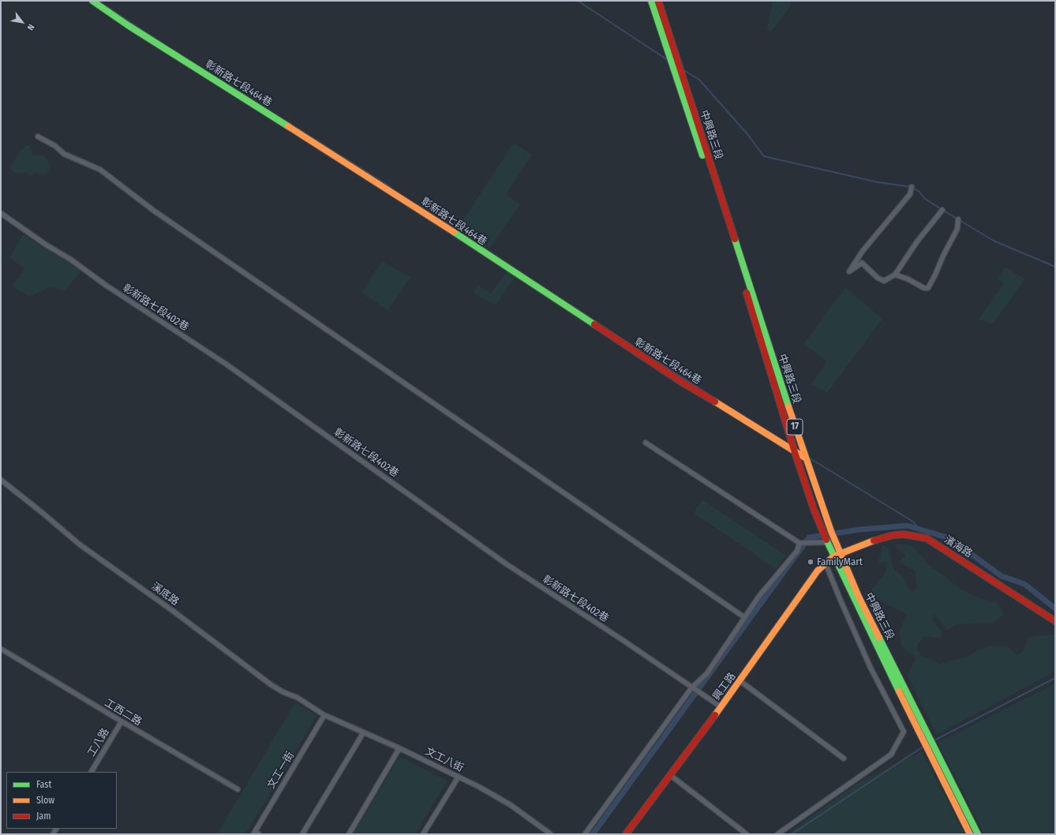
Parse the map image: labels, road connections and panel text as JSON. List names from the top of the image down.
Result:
{
  "streets": {
    "main road": [
      "彰新路七段464巷",
      "中興路三段",
      "17",
      "濱海路",
      "興工路"
    ],
    "street": [
      "彰新路七段402巷",
      "溪底路",
      "工西二路",
      "工八路",
      "文工八街",
      "文工一街"
    ]
  },
  "crossings": [
    ["彰新路七段464巷", "中興路三段"],
    ["中興路三段", "濱海路"],
    ["中興路三段", "興工路"],
    ["彰新路七段402巷", "興工路"],
    ["濱海路", "興工路"],
    ["溪底路", "文工八街"],
    ["溪底路", "文工一街"],
    ["工西二路", "工八路"],
    ["文工八街", "文工一街"]
  ],
  "places": ["FamilyMart"],
  "legend": ["Fast", "Slow", "Jam"],
  "north": "bottom right"
}
